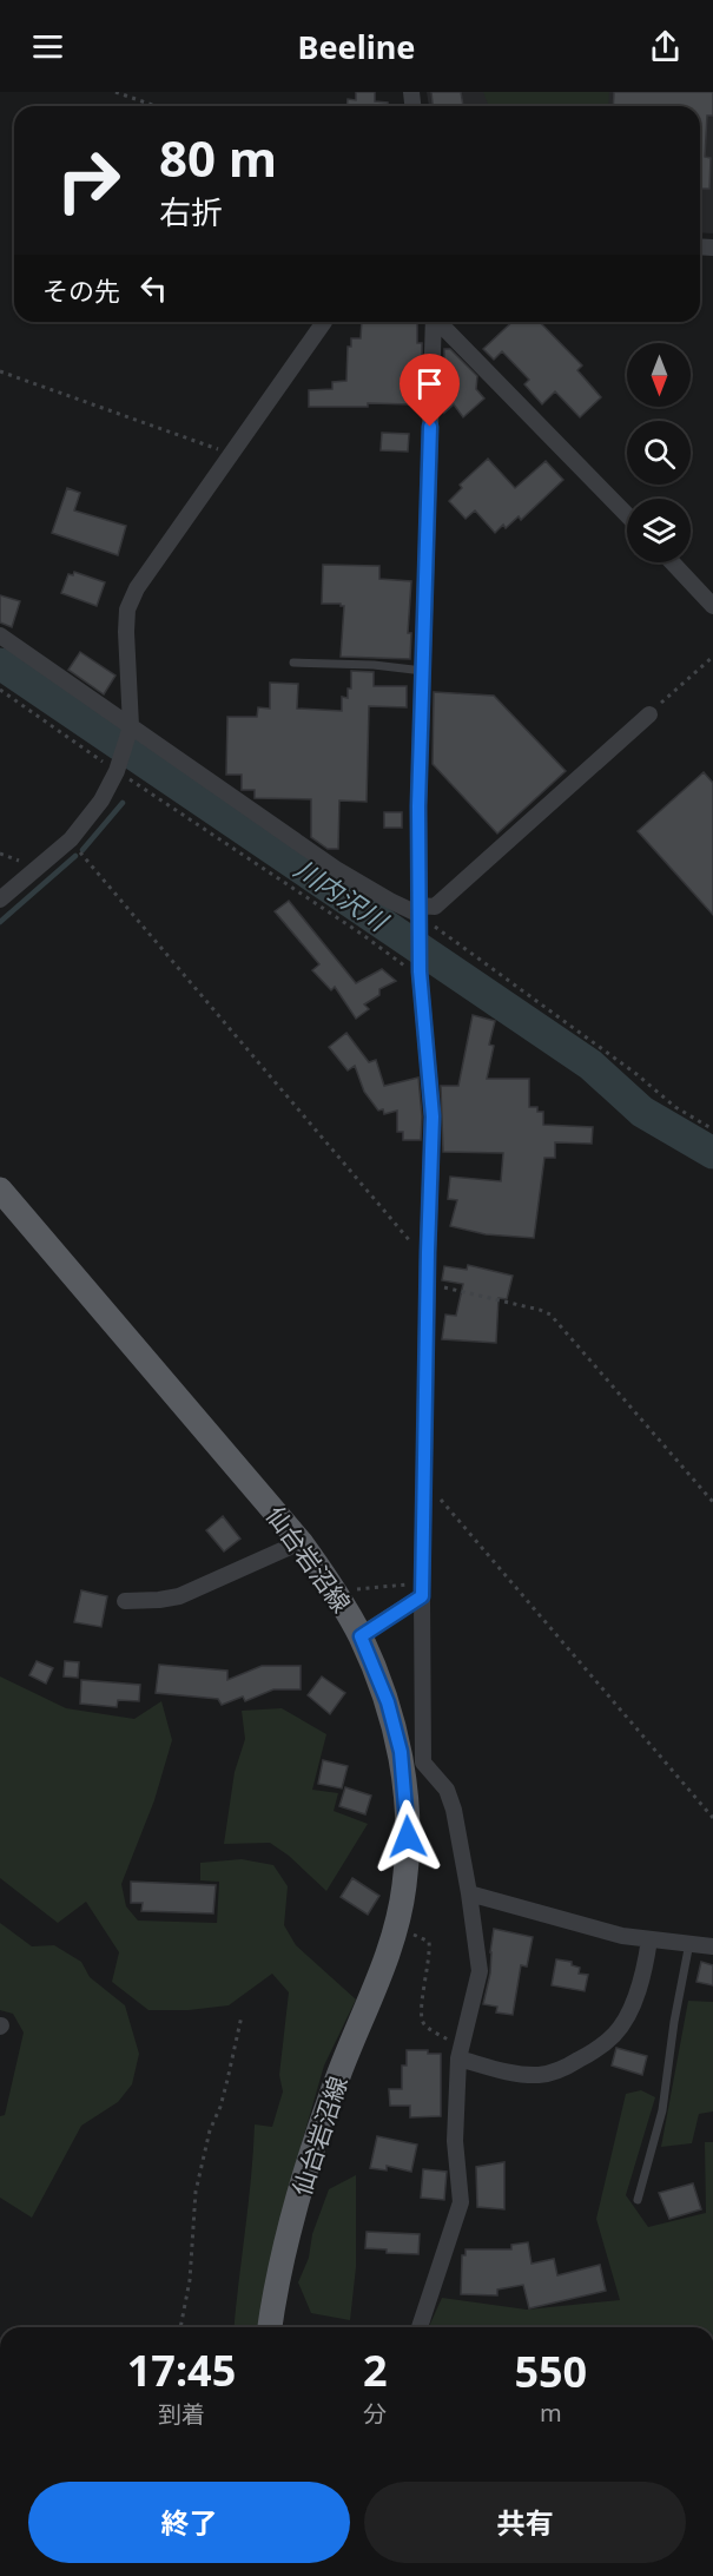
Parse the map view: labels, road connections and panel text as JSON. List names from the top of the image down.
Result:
{
  "streets": {
    "main road": ["仙台岩沼線"]
  },
  "water": ["川内沢川"],
  "north": "bottom",
  "page": {
    "header": "Beeline",
    "turn": ["80 m", "右折"],
    "then": "その先",
    "eta": [
      "17:45",
      "到着",
      "2",
      "分",
      "550",
      "m"
    ],
    "buttons": ["終了", "共有"]
  }
}
